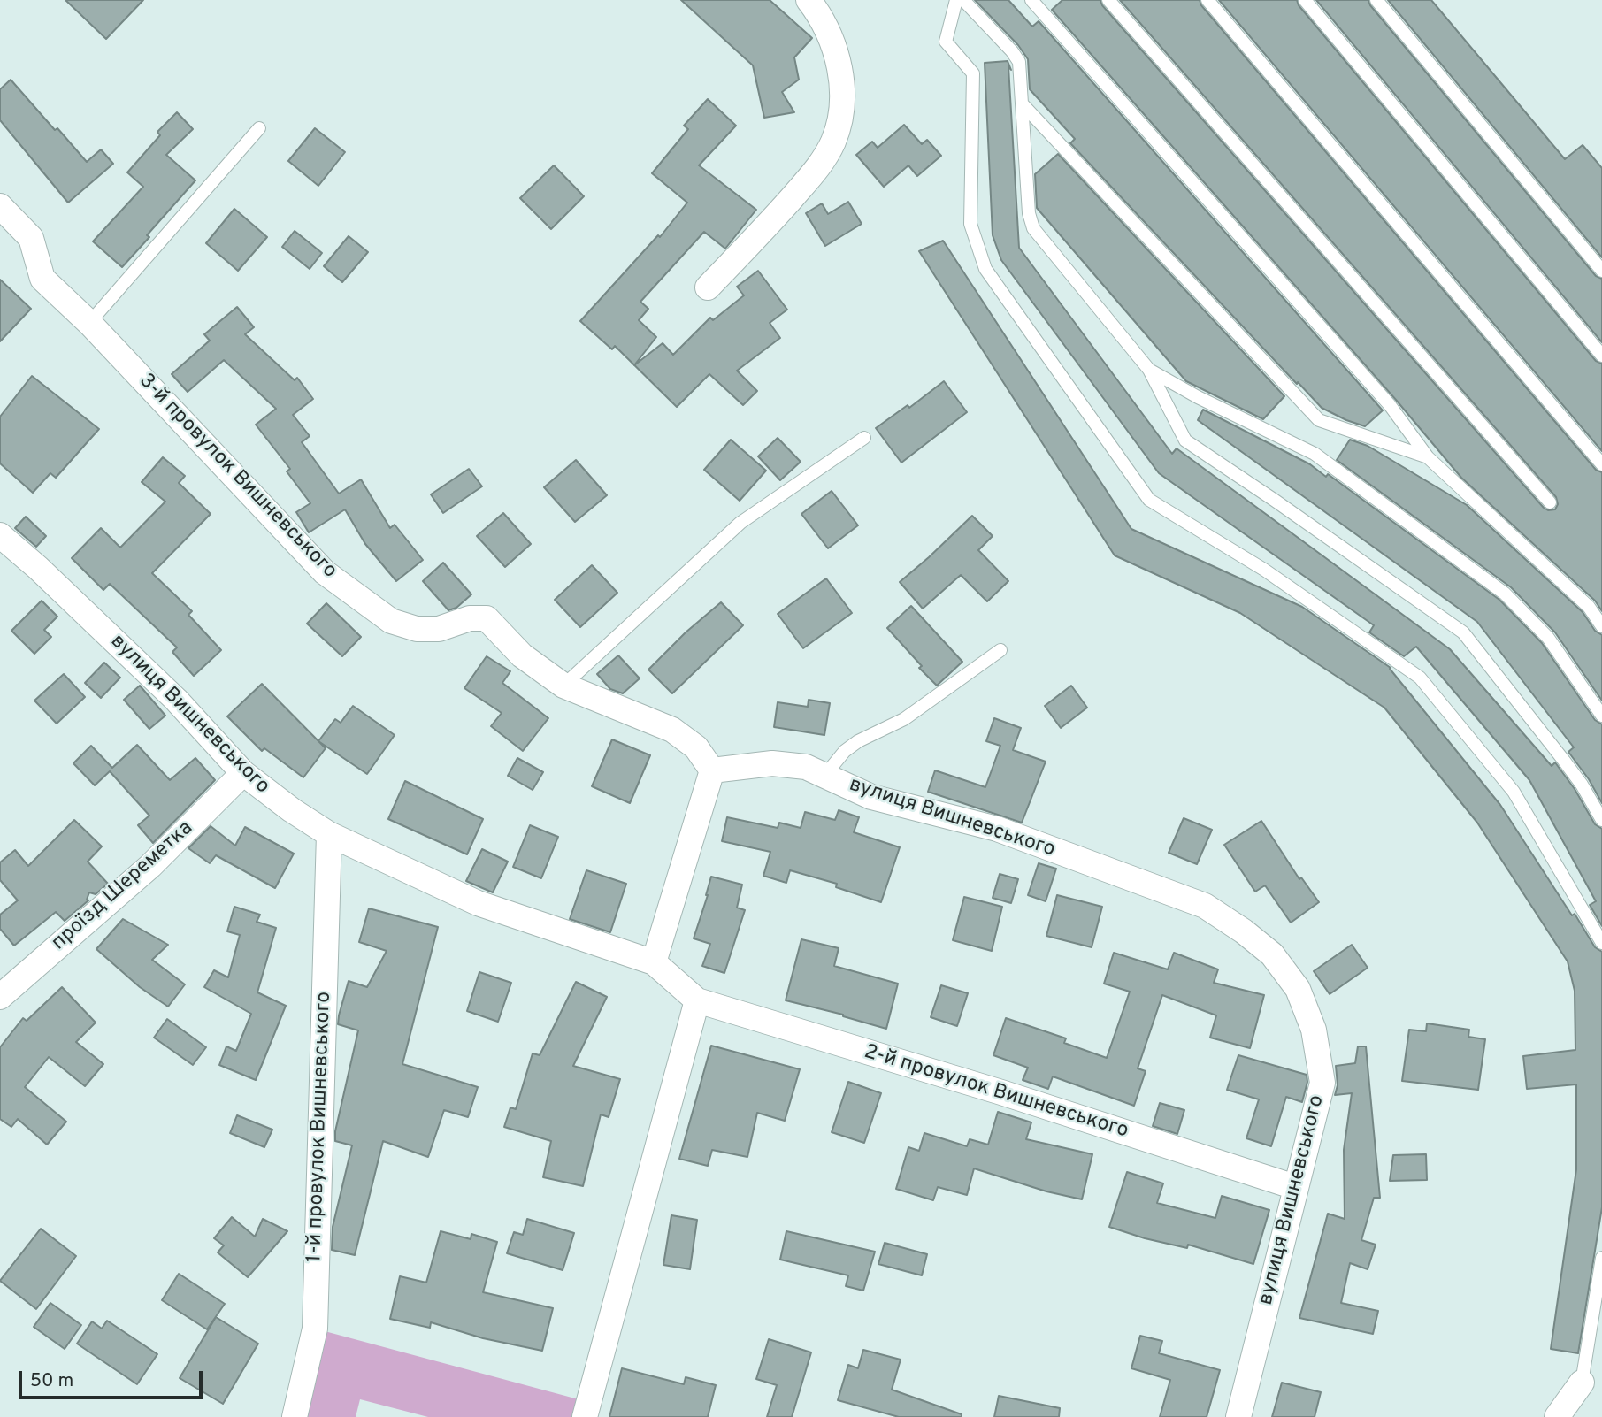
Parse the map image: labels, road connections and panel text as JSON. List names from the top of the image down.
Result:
{
  "streets": {
    "street": [
      "3-й провулок Вишневського",
      "вулиця Вишневського",
      "проїзд Шереметка",
      "2-й провулок Вишневського",
      "1-й провулок Вишневського"
    ]
  },
  "crossings": [
    ["3-й провулок Вишневського", "вулиця Вишневського"],
    ["вулиця Вишневського", "проїзд Шереметка"],
    ["вулиця Вишневського", "2-й провулок Вишневського"],
    ["вулиця Вишневського", "1-й провулок Вишневського"]
  ],
  "scale_bar": "50 m"
}
